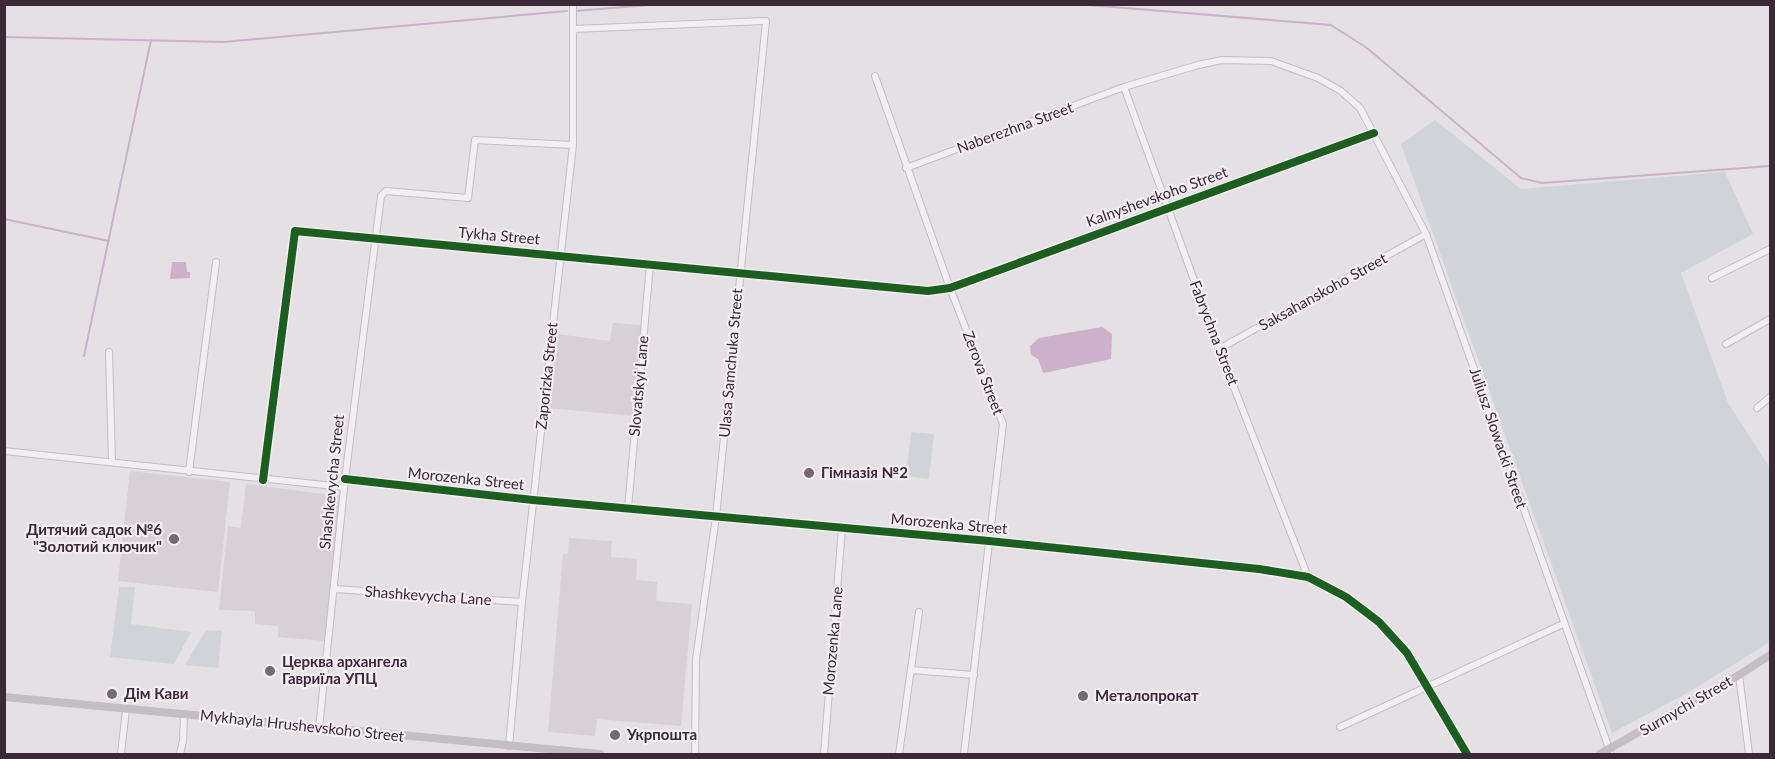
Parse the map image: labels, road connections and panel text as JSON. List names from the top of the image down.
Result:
{
  "streets": {
    "main road": ["Surmychi Street", "Mykhayla Hrushevskoho Street"],
    "street": [
      "Naberezhna Street",
      "Kalnyshevskoho Street",
      "Tykha Street",
      "Saksahanskoho Street",
      "Fabrychna Street",
      "Ulasa Samchuka Street",
      "Zerova Street",
      "Zaporizka Street",
      "Slovatskyi Lane",
      "Juliusz Slowacki Street",
      "Morozenka Street",
      "Shashkevycha Street",
      "Shashkevycha Lane",
      "Morozenka Lane"
    ]
  },
  "crossings": [
    ["Naberezhna Street", "Kalnyshevskoho Street"],
    ["Naberezhna Street", "Fabrychna Street"],
    ["Naberezhna Street", "Zerova Street"],
    ["Naberezhna Street", "Juliusz Slowacki Street"],
    ["Kalnyshevskoho Street", "Tykha Street"],
    ["Kalnyshevskoho Street", "Fabrychna Street"],
    ["Kalnyshevskoho Street", "Zerova Street"],
    ["Kalnyshevskoho Street", "Juliusz Slowacki Street"],
    ["Tykha Street", "Ulasa Samchuka Street"],
    ["Tykha Street", "Zerova Street"],
    ["Tykha Street", "Zaporizka Street"],
    ["Tykha Street", "Slovatskyi Lane"],
    ["Tykha Street", "Shashkevycha Street"],
    ["Saksahanskoho Street", "Fabrychna Street"],
    ["Saksahanskoho Street", "Juliusz Slowacki Street"],
    ["Fabrychna Street", "Morozenka Street"],
    ["Ulasa Samchuka Street", "Zaporizka Street"],
    ["Ulasa Samchuka Street", "Morozenka Street"],
    ["Zerova Street", "Morozenka Street"],
    ["Zaporizka Street", "Morozenka Street"],
    ["Zaporizka Street", "Shashkevycha Street"],
    ["Zaporizka Street", "Shashkevycha Lane"],
    ["Zaporizka Street", "Mykhayla Hrushevskoho Street"],
    ["Slovatskyi Lane", "Morozenka Street"],
    ["Juliusz Slowacki Street", "Surmychi Street"],
    ["Morozenka Street", "Shashkevycha Street"],
    ["Morozenka Street", "Morozenka Lane"],
    ["Shashkevycha Street", "Shashkevycha Lane"],
    ["Shashkevycha Street", "Mykhayla Hrushevskoho Street"]
  ],
  "places": [
    "Гімназія №2",
    "Дитячий садок №6 \"Золотий ключик\"",
    "Церква архангела Гавриїла УПЦ",
    "Дім Кави",
    "Металопрокат",
    "Укрпошта"
  ]
}
